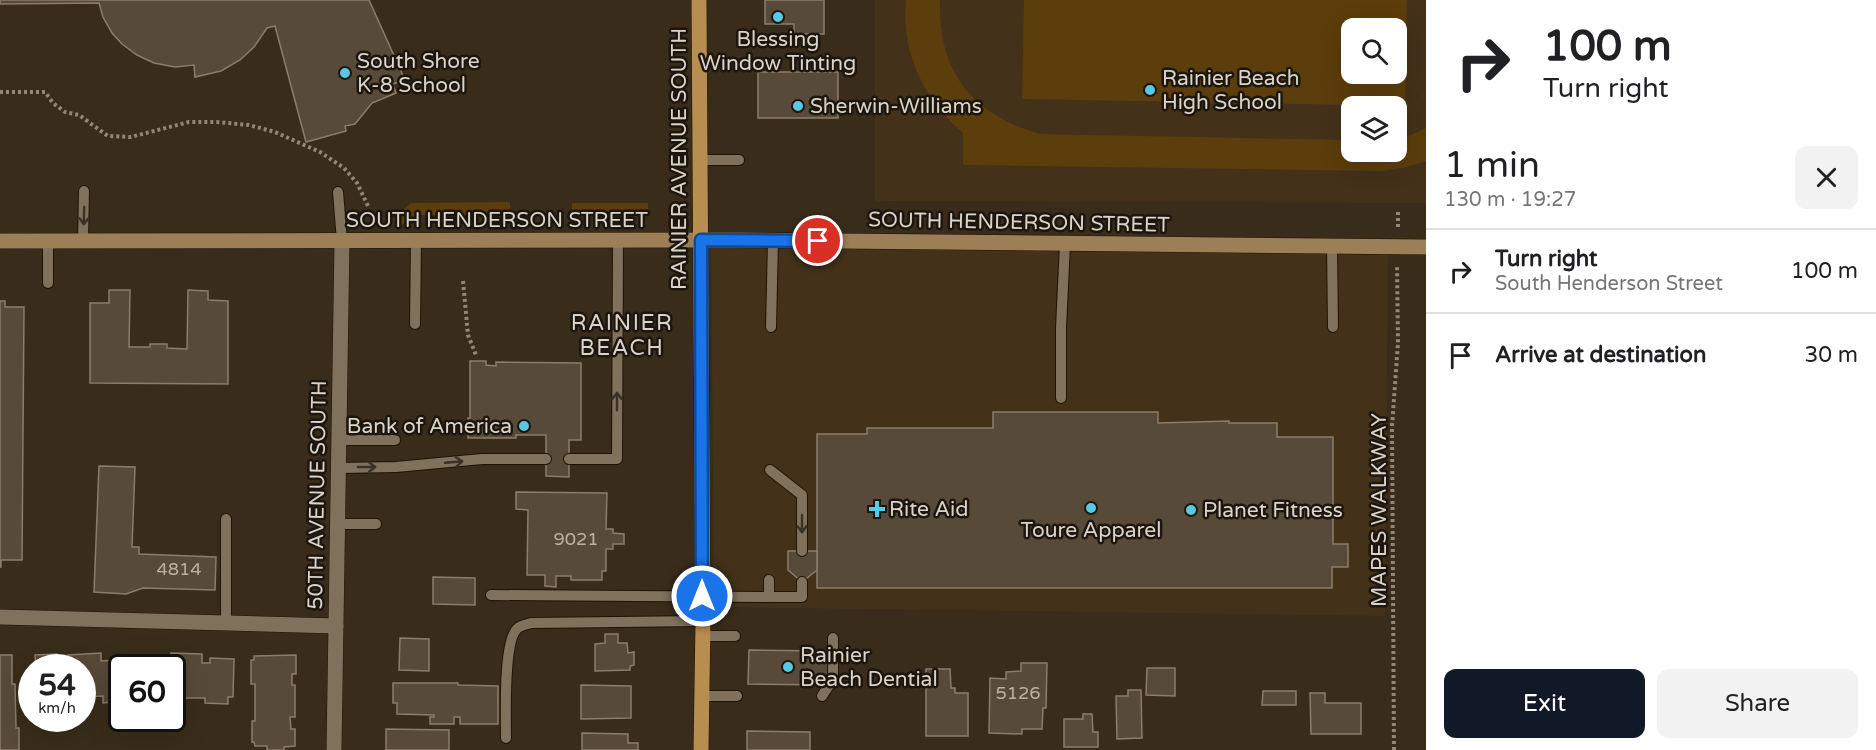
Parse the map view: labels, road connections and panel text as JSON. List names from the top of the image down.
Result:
{
  "streets": {
    "main road": ["RAINIER AVENUE SOUTH"],
    "street": ["SOUTH HENDERSON STREET", "50TH AVENUE SOUTH"],
    "path": ["MAPES WALKWAY"]
  },
  "crossings": [
    ["RAINIER AVENUE SOUTH", "SOUTH HENDERSON STREET"],
    ["SOUTH HENDERSON STREET", "50TH AVENUE SOUTH"]
  ],
  "districts": ["RAINIER BEACH"],
  "places": {
    "other": [
      "Blessing Window Tinting",
      "South Shore K-8 School",
      "Rainier Beach High School",
      "Sherwin-Williams",
      "Bank of America",
      "Toure Apparel",
      "Planet Fitness",
      "Rainier Beach Dential"
    ],
    "health": ["Rite Aid"]
  },
  "house_numbers": ["9021", "4814", "5126"],
  "page": {
    "turn": ["100 m", "Turn right"],
    "heading": ["1 min", "130 m · 19:27"],
    "list": [
      {
        "name": "Turn right",
        "note": "South Henderson Street",
        "value": "100 m"
      },
      {
        "name": "Arrive at destination",
        "value": "30 m"
      }
    ],
    "speed": "54 km/h",
    "limit": "60",
    "buttons": ["Exit", "Share"]
  }
}
